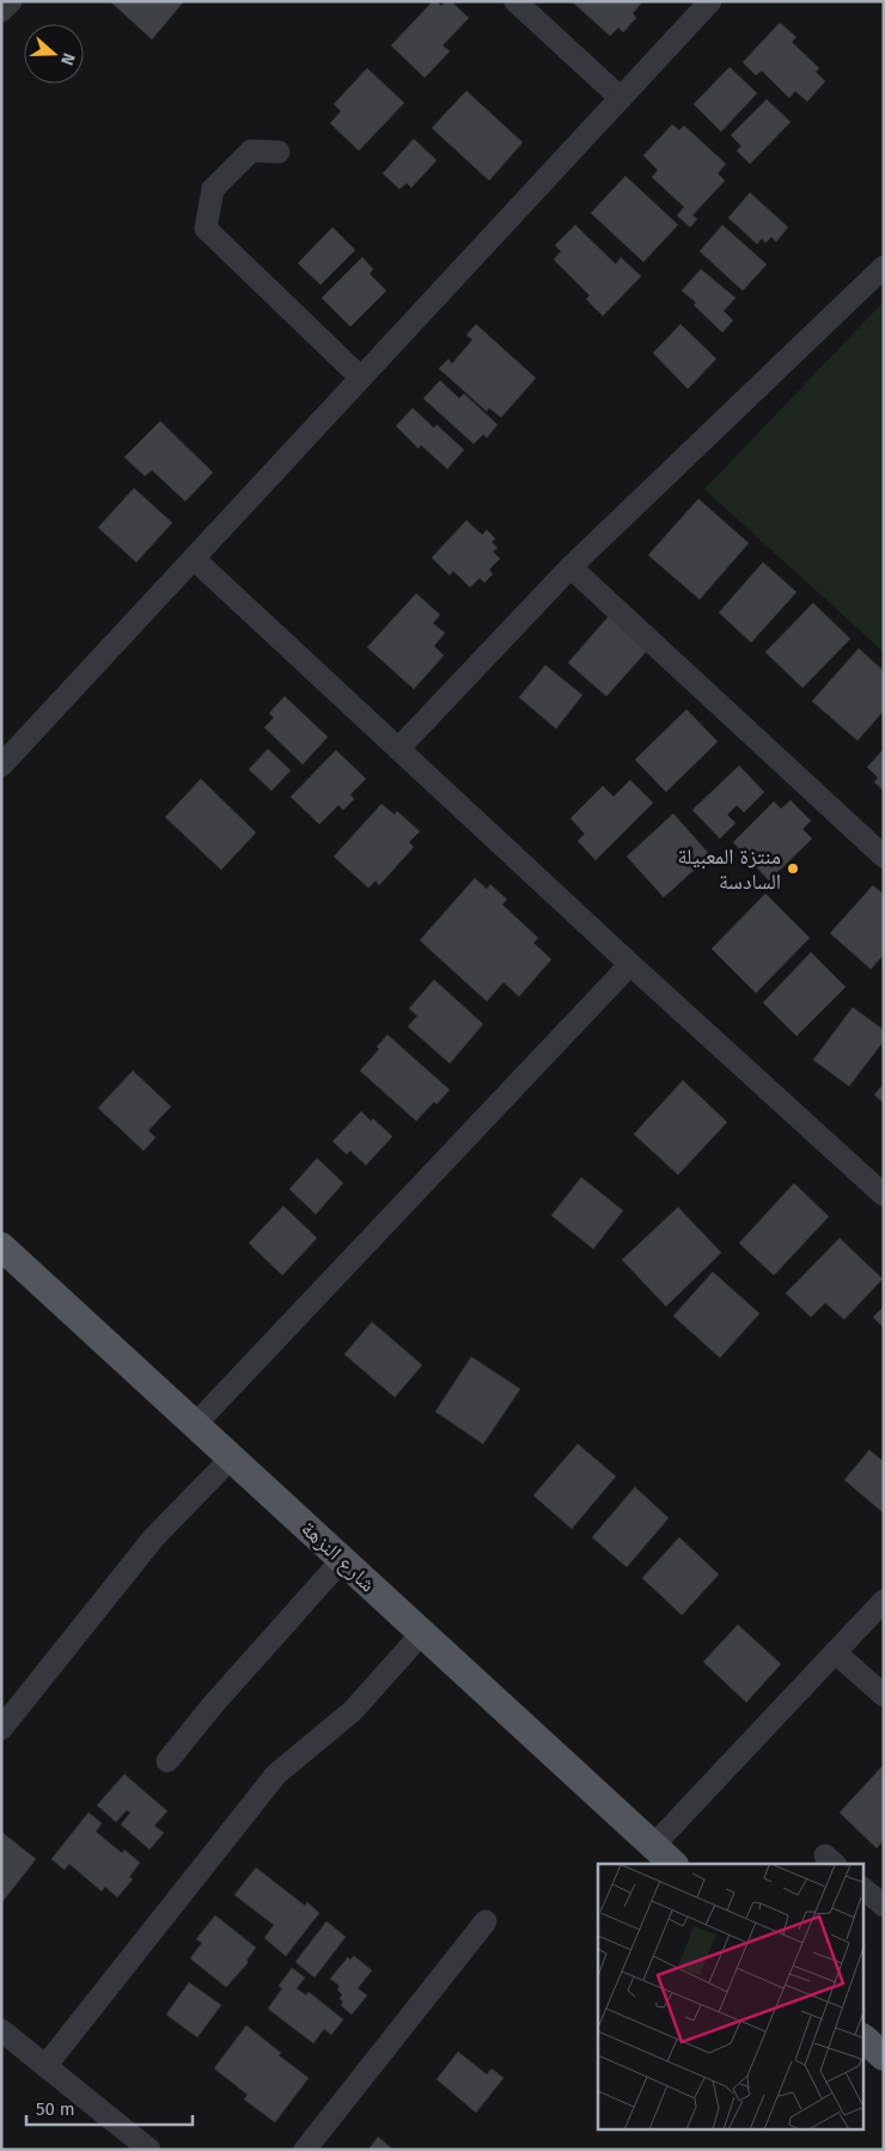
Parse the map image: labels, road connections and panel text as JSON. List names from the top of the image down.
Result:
{
  "streets": {
    "main road": ["شارع النزهة"]
  },
  "places": ["منتزة المعبيلة السادسة"],
  "scale_bar": "50 m",
  "north": "right"
}
